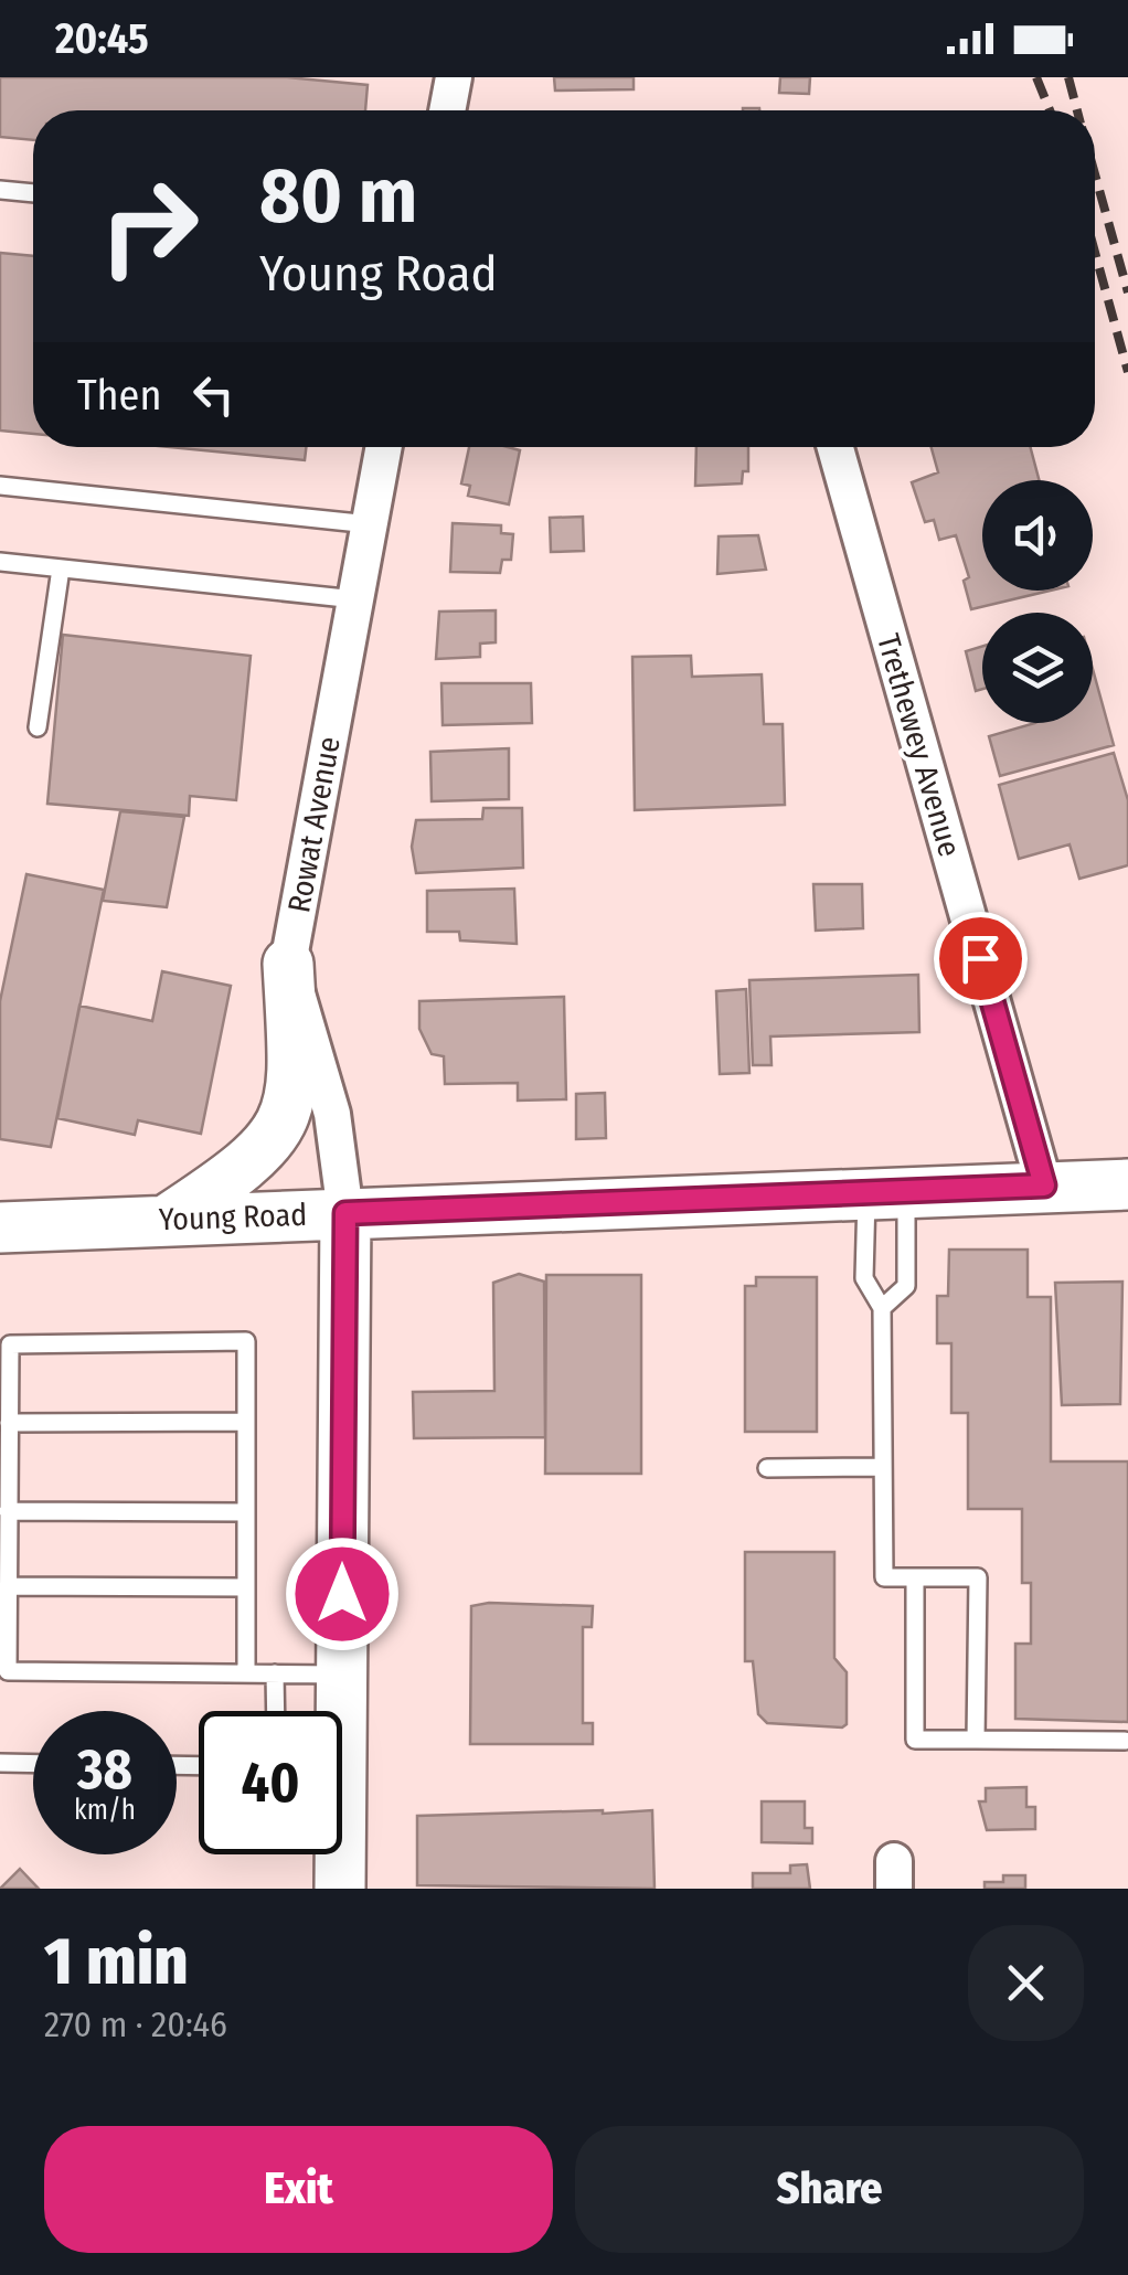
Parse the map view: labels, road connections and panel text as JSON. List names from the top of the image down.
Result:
{
  "streets": {
    "main road": ["Young Road"],
    "street": ["Trethewey Avenue", "Rowat Avenue"]
  },
  "crossings": [
    ["Trethewey Avenue", "Young Road"],
    ["Rowat Avenue", "Young Road"]
  ],
  "page": {
    "status": "20:45",
    "turn": ["80 m", "Young Road"],
    "then": "Then",
    "speed": "38 km/h",
    "limit": "40",
    "heading": ["1 min", "270 m · 20:46"],
    "buttons": ["Exit", "Share"]
  }
}
